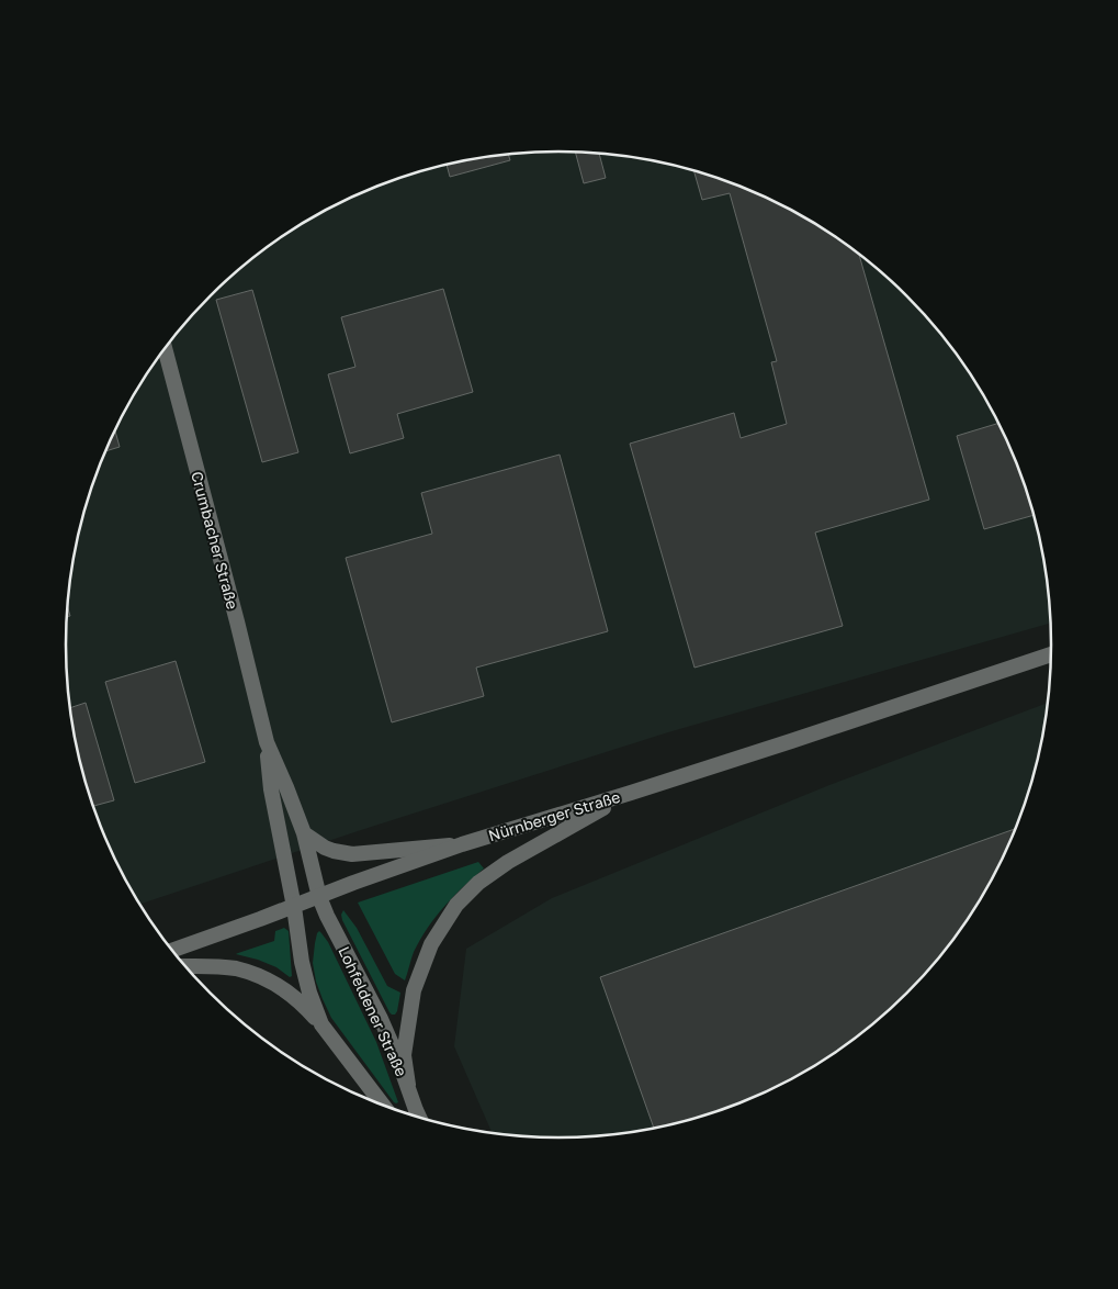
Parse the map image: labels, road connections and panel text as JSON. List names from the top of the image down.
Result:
{
  "streets": {
    "main road": ["Crumbacher Straße", "Nürnberger Straße", "Lohfeldener Straße"]
  },
  "crossings": [
    ["Crumbacher Straße", "Nürnberger Straße"],
    ["Crumbacher Straße", "Lohfeldener Straße"],
    ["Nürnberger Straße", "Lohfeldener Straße"]
  ]
}
